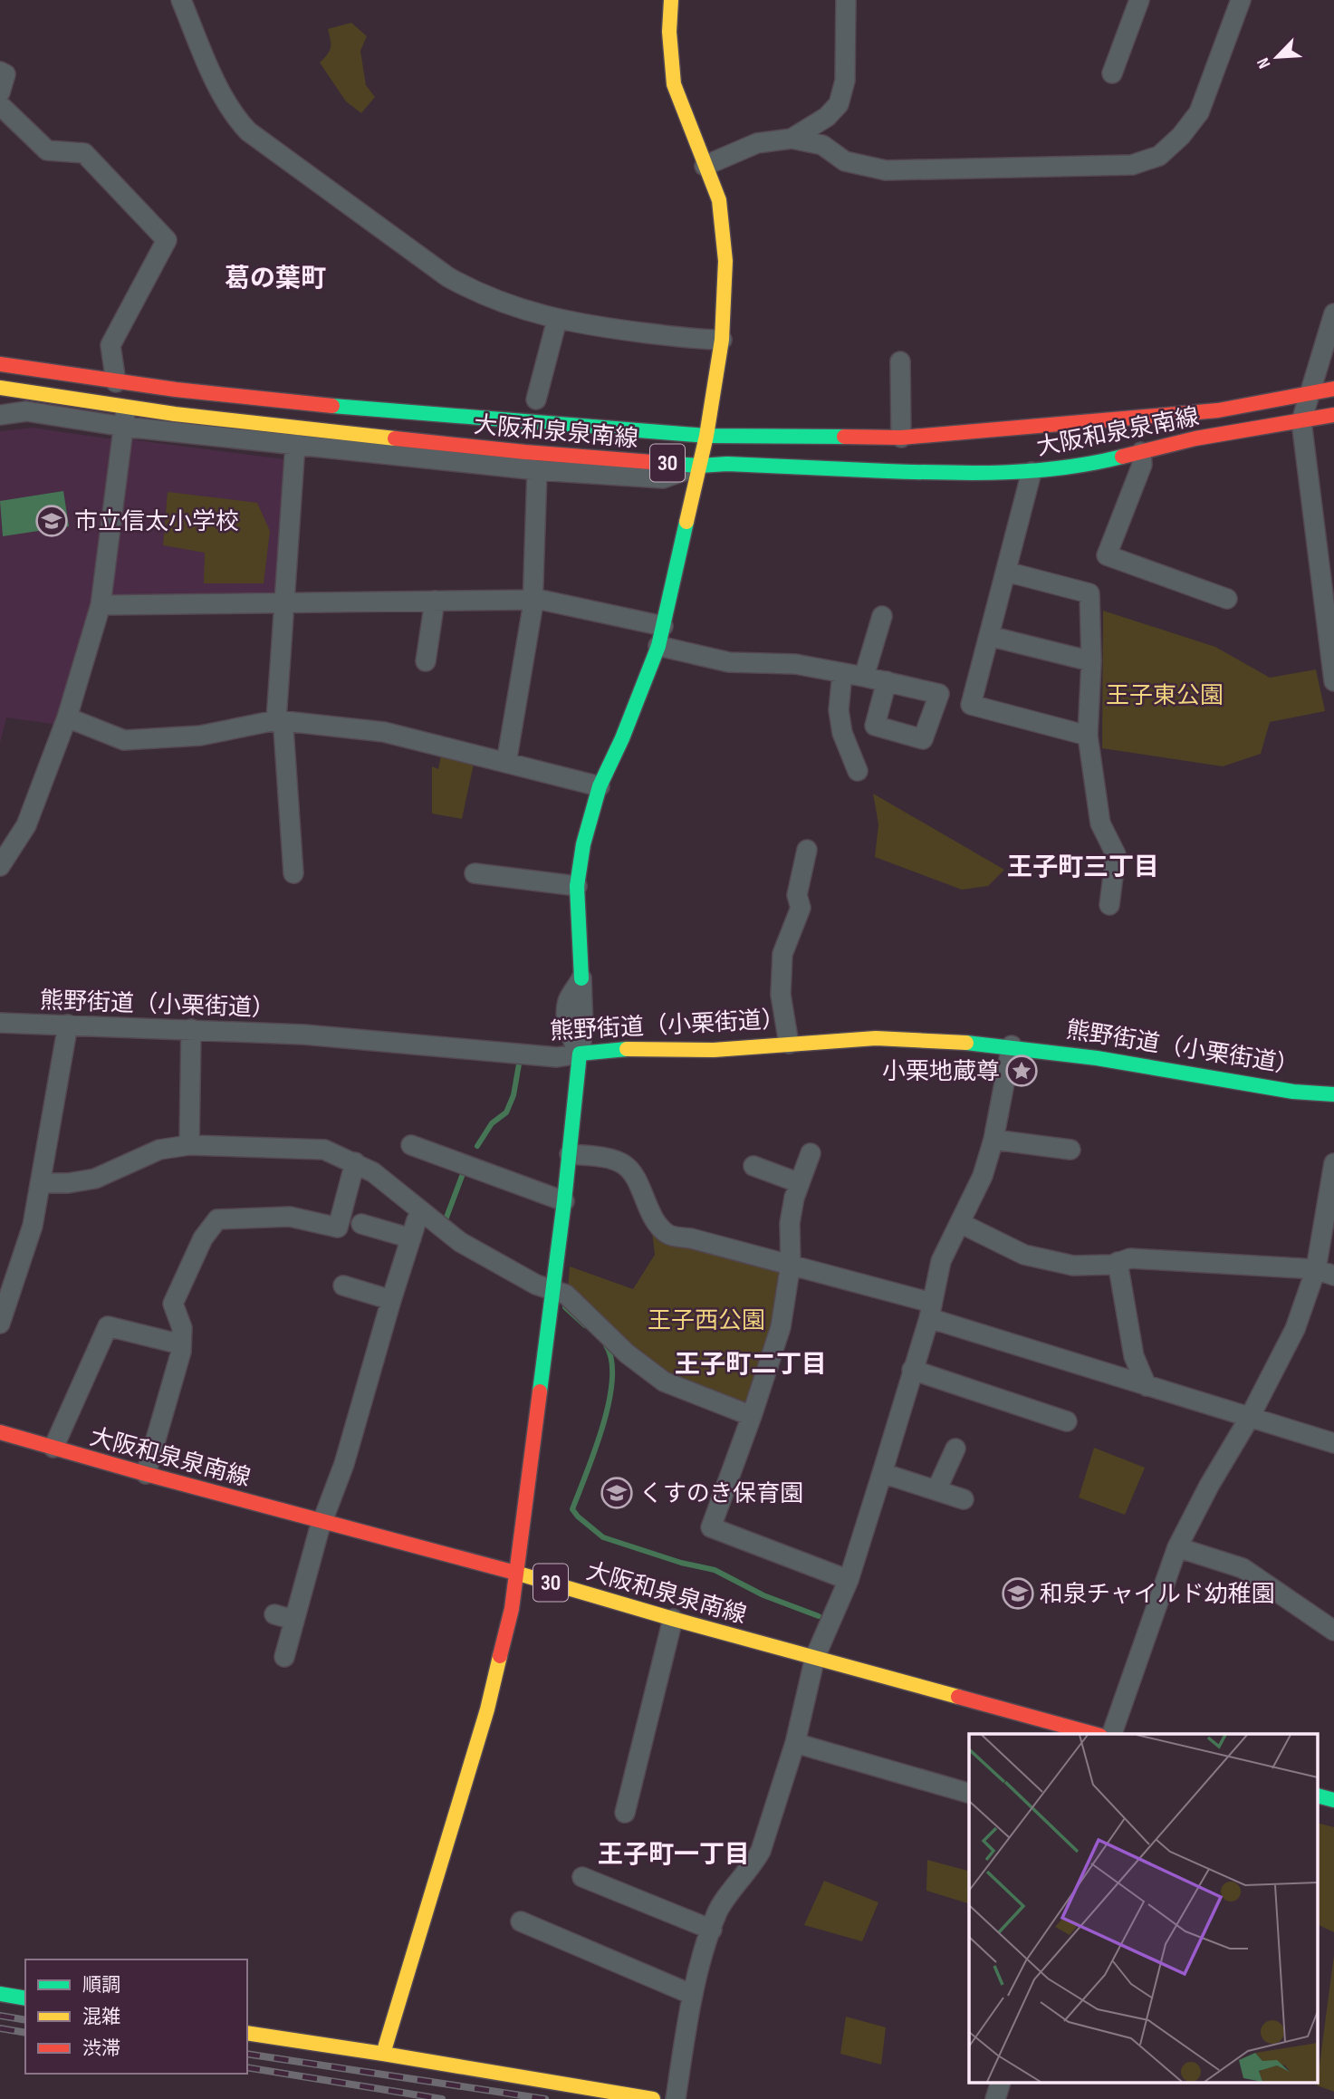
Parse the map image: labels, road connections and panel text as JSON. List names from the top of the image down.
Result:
{
  "streets": {
    "main road": ["大阪和泉泉南線", "30", "熊野街道（小栗街道）"]
  },
  "districts": [
    "葛の葉町",
    "王子町三丁目",
    "王子町二丁目",
    "王子町一丁目"
  ],
  "parks": ["王子東公園", "王子西公園"],
  "places": {
    "school or university": ["市立信太小学校", "くすのき保育園", "和泉チャイルド幼稚園"],
    "place": ["小栗地蔵尊"]
  },
  "legend": ["順調", "混雑", "渋滞"],
  "north": "bottom left"
}
